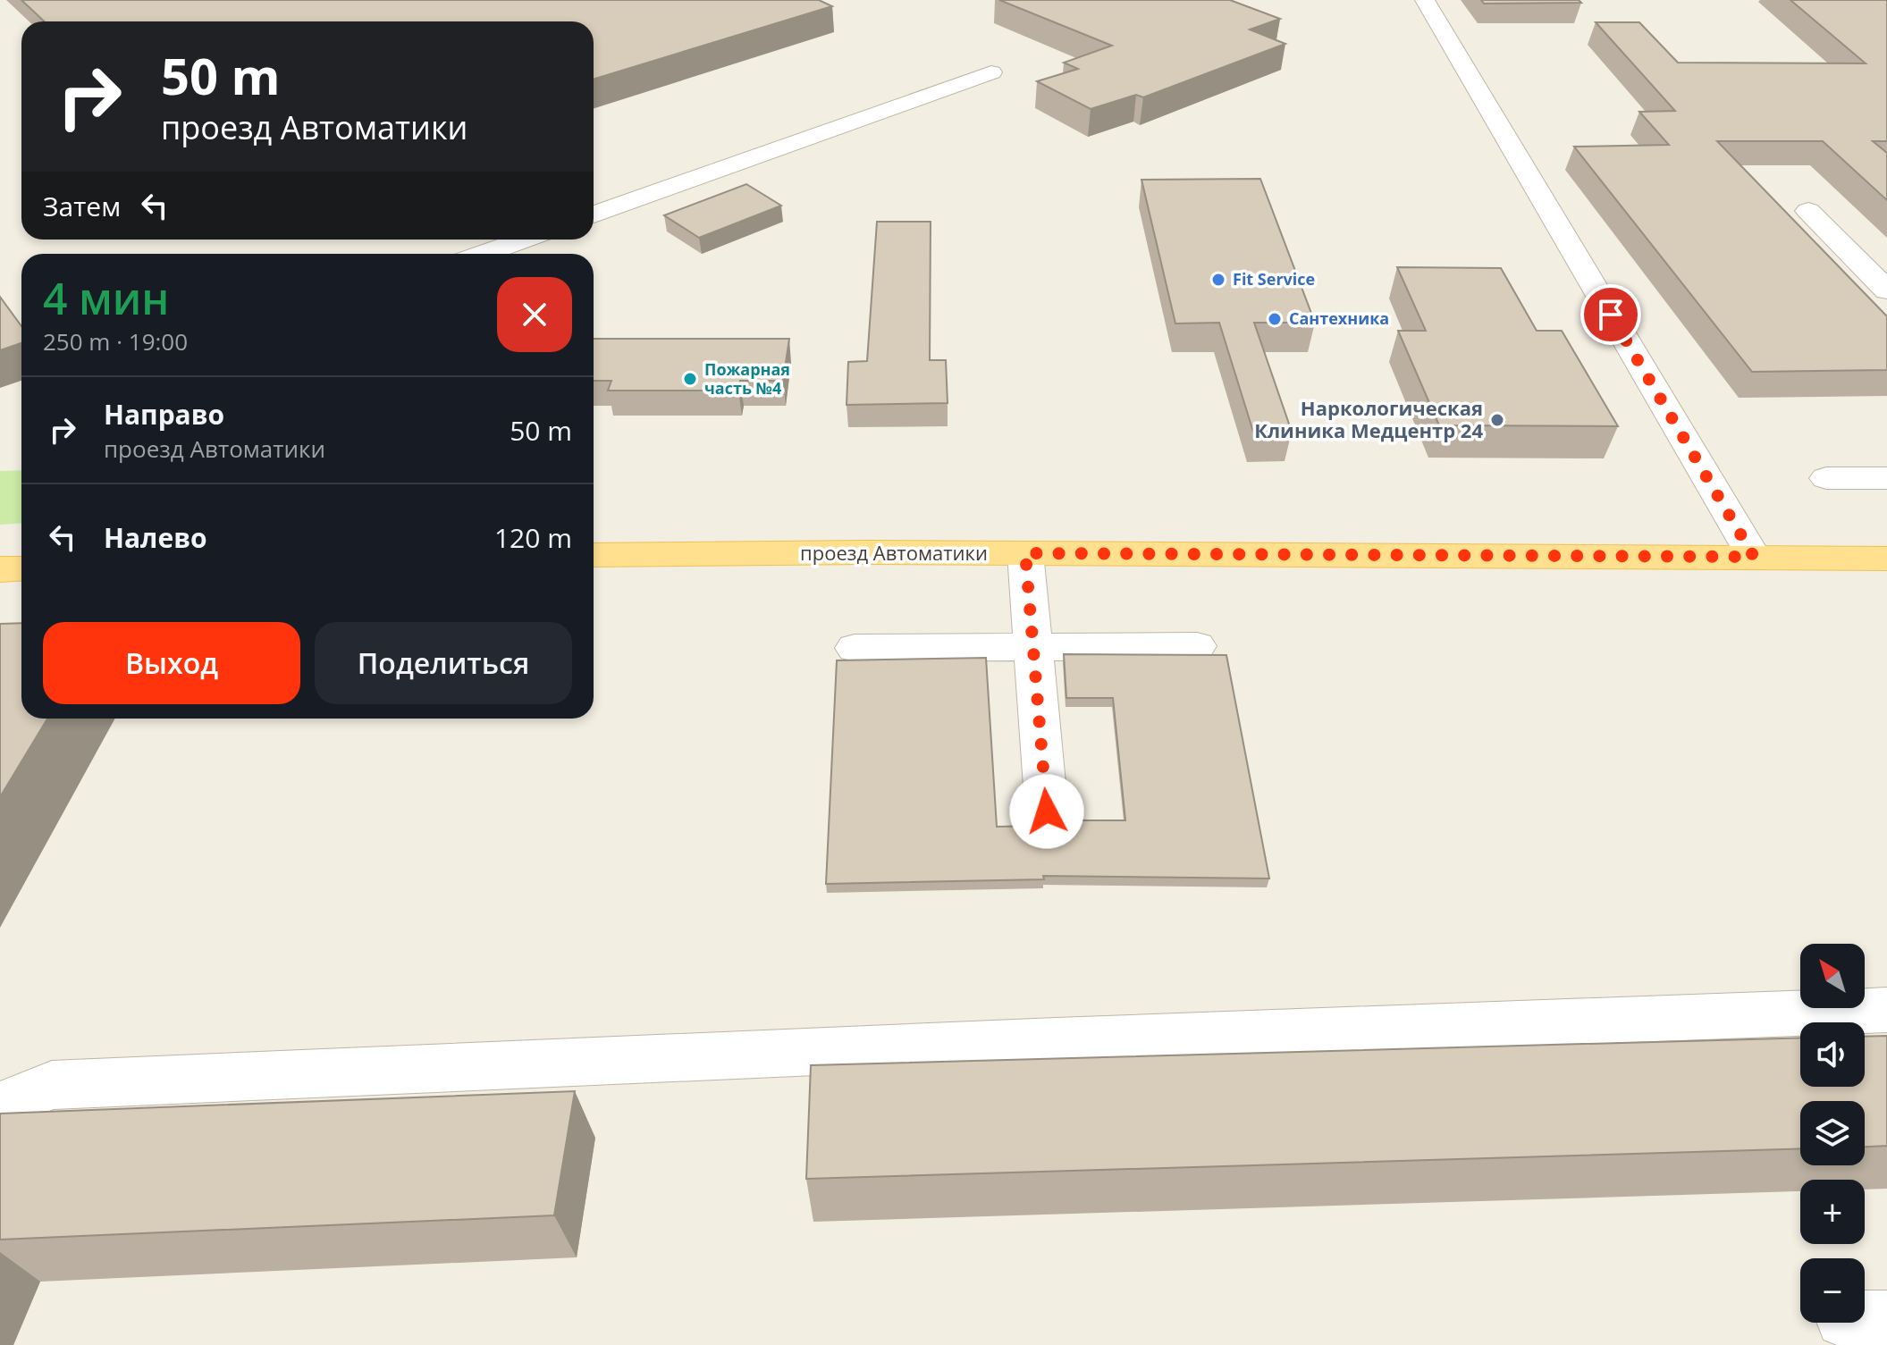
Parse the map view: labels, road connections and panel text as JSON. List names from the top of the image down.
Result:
{
  "streets": {
    "main road": ["проезд Автоматики"]
  },
  "places": [
    "Fit Service",
    "Сантехника",
    "Пожарная часть №4",
    "Наркологическая Клиника Медцентр 24"
  ],
  "north": "top left",
  "page": {
    "turn": ["50 m", "проезд Автоматики"],
    "then": "Затем",
    "heading": ["4 мин", "250 m · 19:00"],
    "list": [
      {
        "name": "Направо",
        "note": "проезд Автоматики",
        "value": "50 m"
      },
      {
        "name": "Налево",
        "value": "120 m"
      }
    ],
    "buttons": ["Выход", "Поделиться"],
    "map_buttons": ["+", "−"]
  }
}
